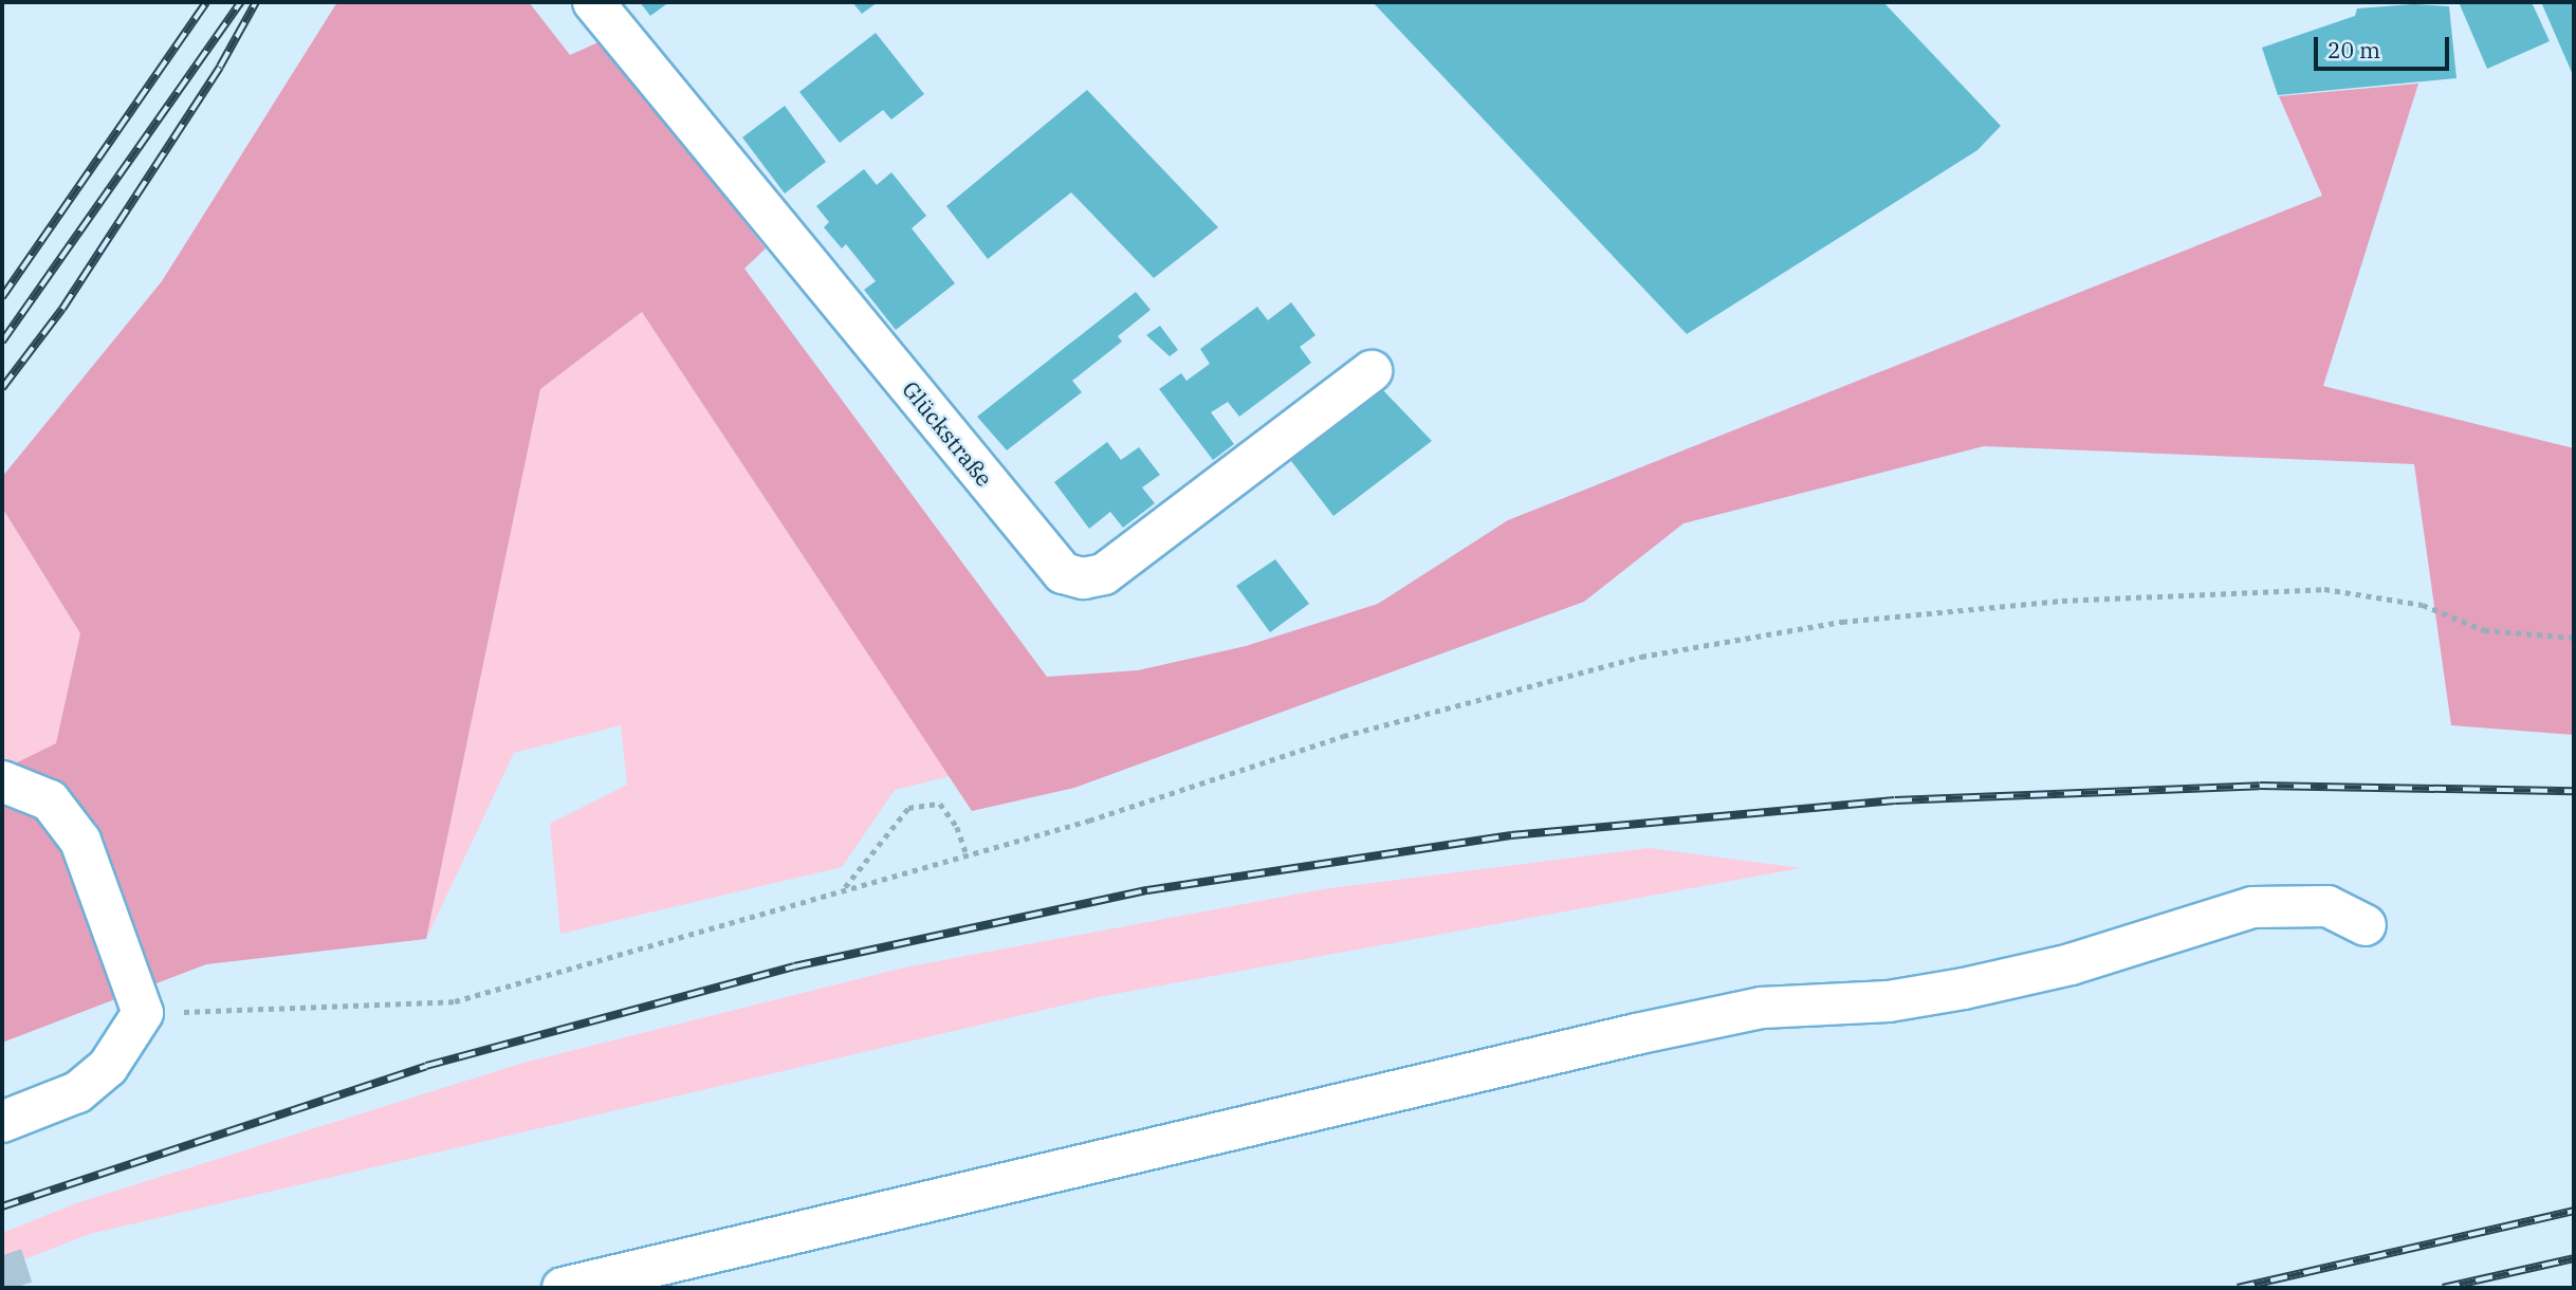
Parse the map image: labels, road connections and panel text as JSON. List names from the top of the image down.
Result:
{
  "streets": {
    "street": ["Glückstraße"]
  },
  "scale_bar": "20 m"
}
